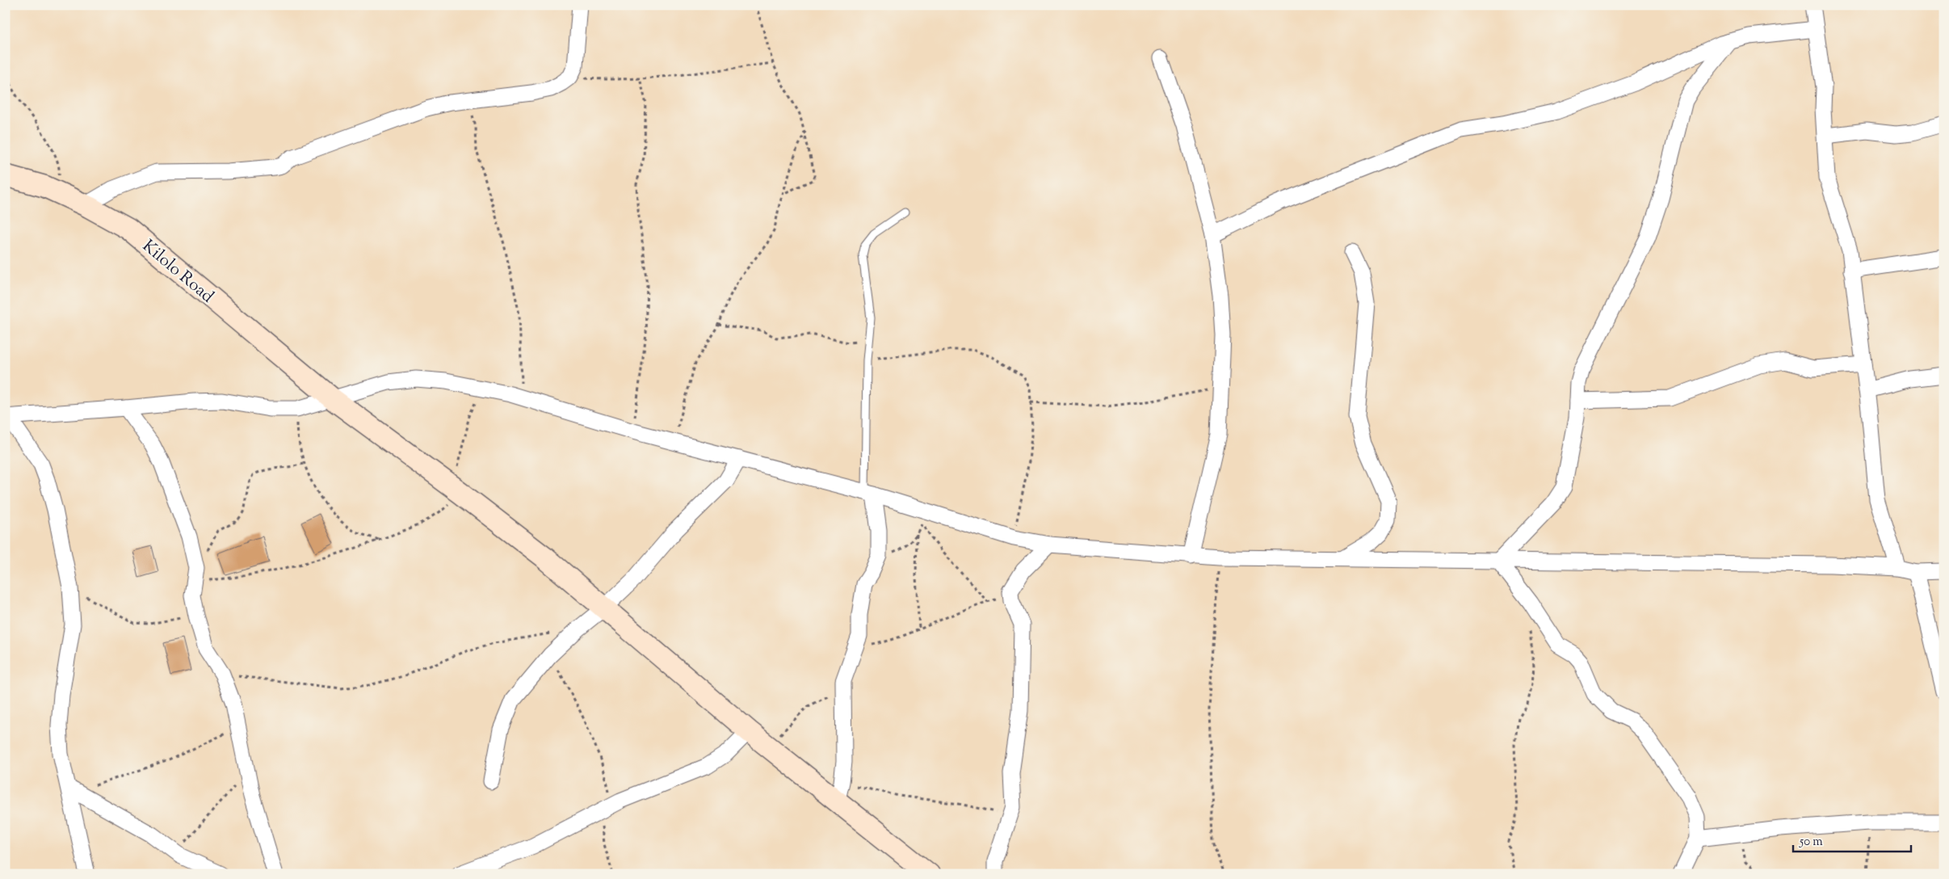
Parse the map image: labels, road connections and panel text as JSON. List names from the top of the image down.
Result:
{
  "streets": {
    "main road": ["Kilolo Road"]
  },
  "scale_bar": "50 m"
}
